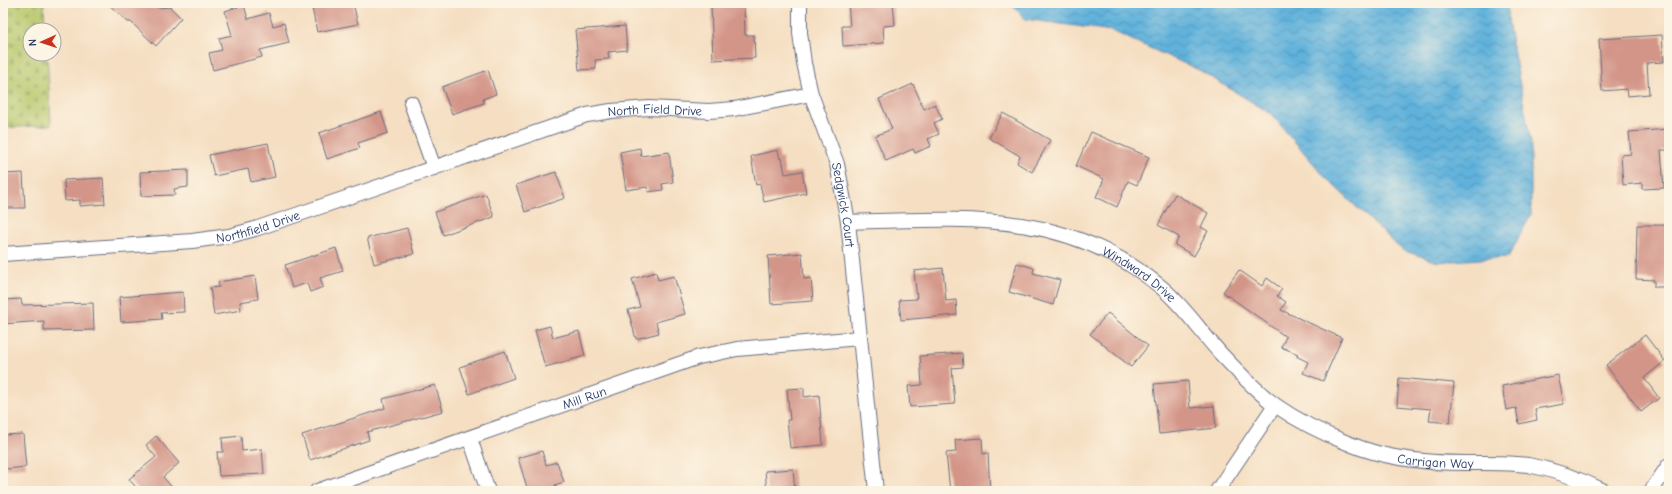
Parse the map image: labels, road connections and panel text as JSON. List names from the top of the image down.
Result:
{
  "streets": {
    "street": [
      "North Field Drive",
      "Sedgwick Court",
      "Northfield Drive",
      "Windward Drive",
      "Mill Run",
      "Carrigan Way"
    ]
  },
  "crossings": [
    ["North Field Drive", "Sedgwick Court"],
    ["North Field Drive", "Northfield Drive"],
    ["Sedgwick Court", "Windward Drive"],
    ["Sedgwick Court", "Mill Run"],
    ["Windward Drive", "Carrigan Way"]
  ],
  "north": "left"
}
